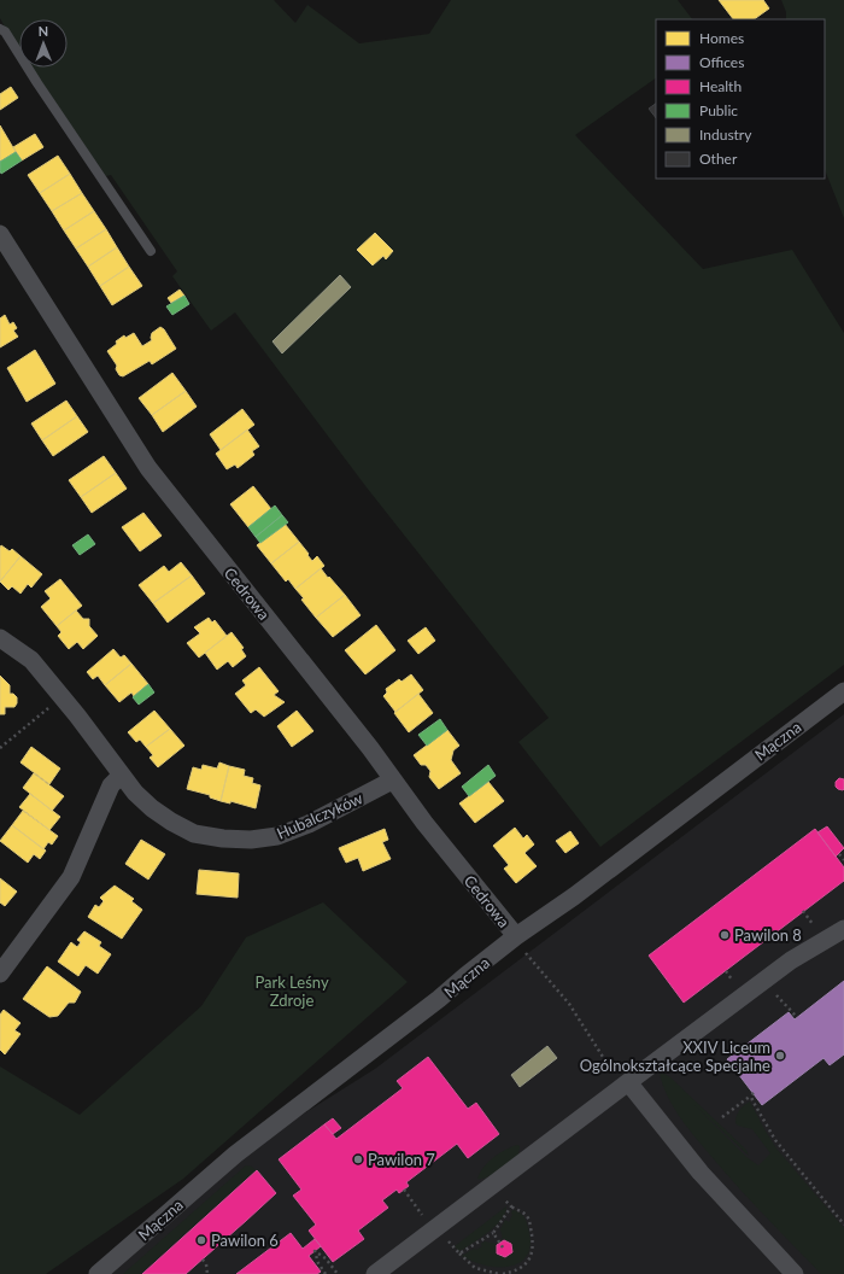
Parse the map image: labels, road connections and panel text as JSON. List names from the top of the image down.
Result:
{
  "streets": {
    "street": ["Cedrowa", "Mączna", "Hubalczyków"]
  },
  "crossings": [
    ["Cedrowa", "Mączna"],
    ["Cedrowa", "Hubalczyków"]
  ],
  "parks": ["Park Leśny Zdroje"],
  "places": [
    "Pawilon 8",
    "XXIV Liceum Ogólnokształcące Specjalne",
    "Pawilon 7",
    "Pawilon 6"
  ],
  "legend": [
    "Homes",
    "Offices",
    "Health",
    "Public",
    "Industry",
    "Other"
  ],
  "north": "top"
}
